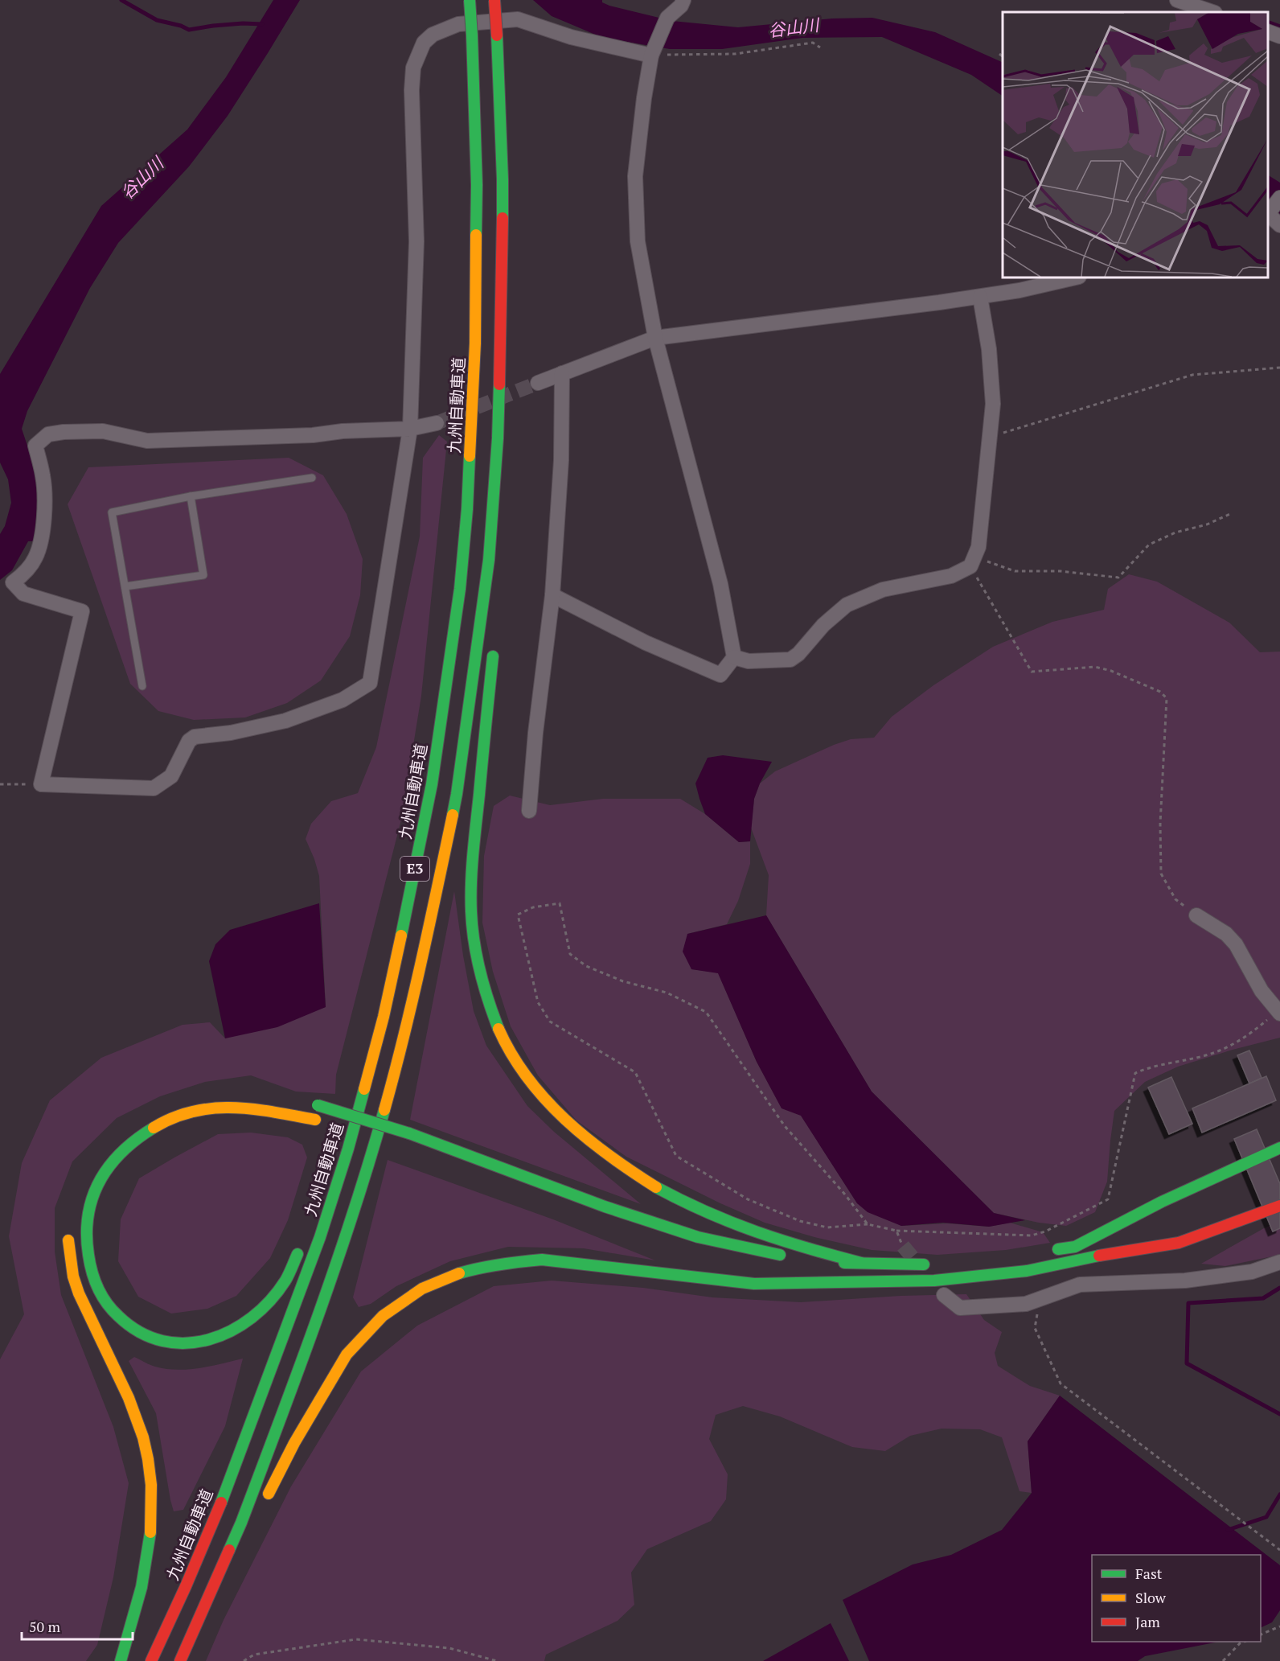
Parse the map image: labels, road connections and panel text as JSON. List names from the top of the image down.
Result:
{
  "streets": {
    "highway": ["九州自動車道", "E3"]
  },
  "water": ["谷山川"],
  "legend": ["Fast", "Slow", "Jam"],
  "scale_bar": "50 m"
}
